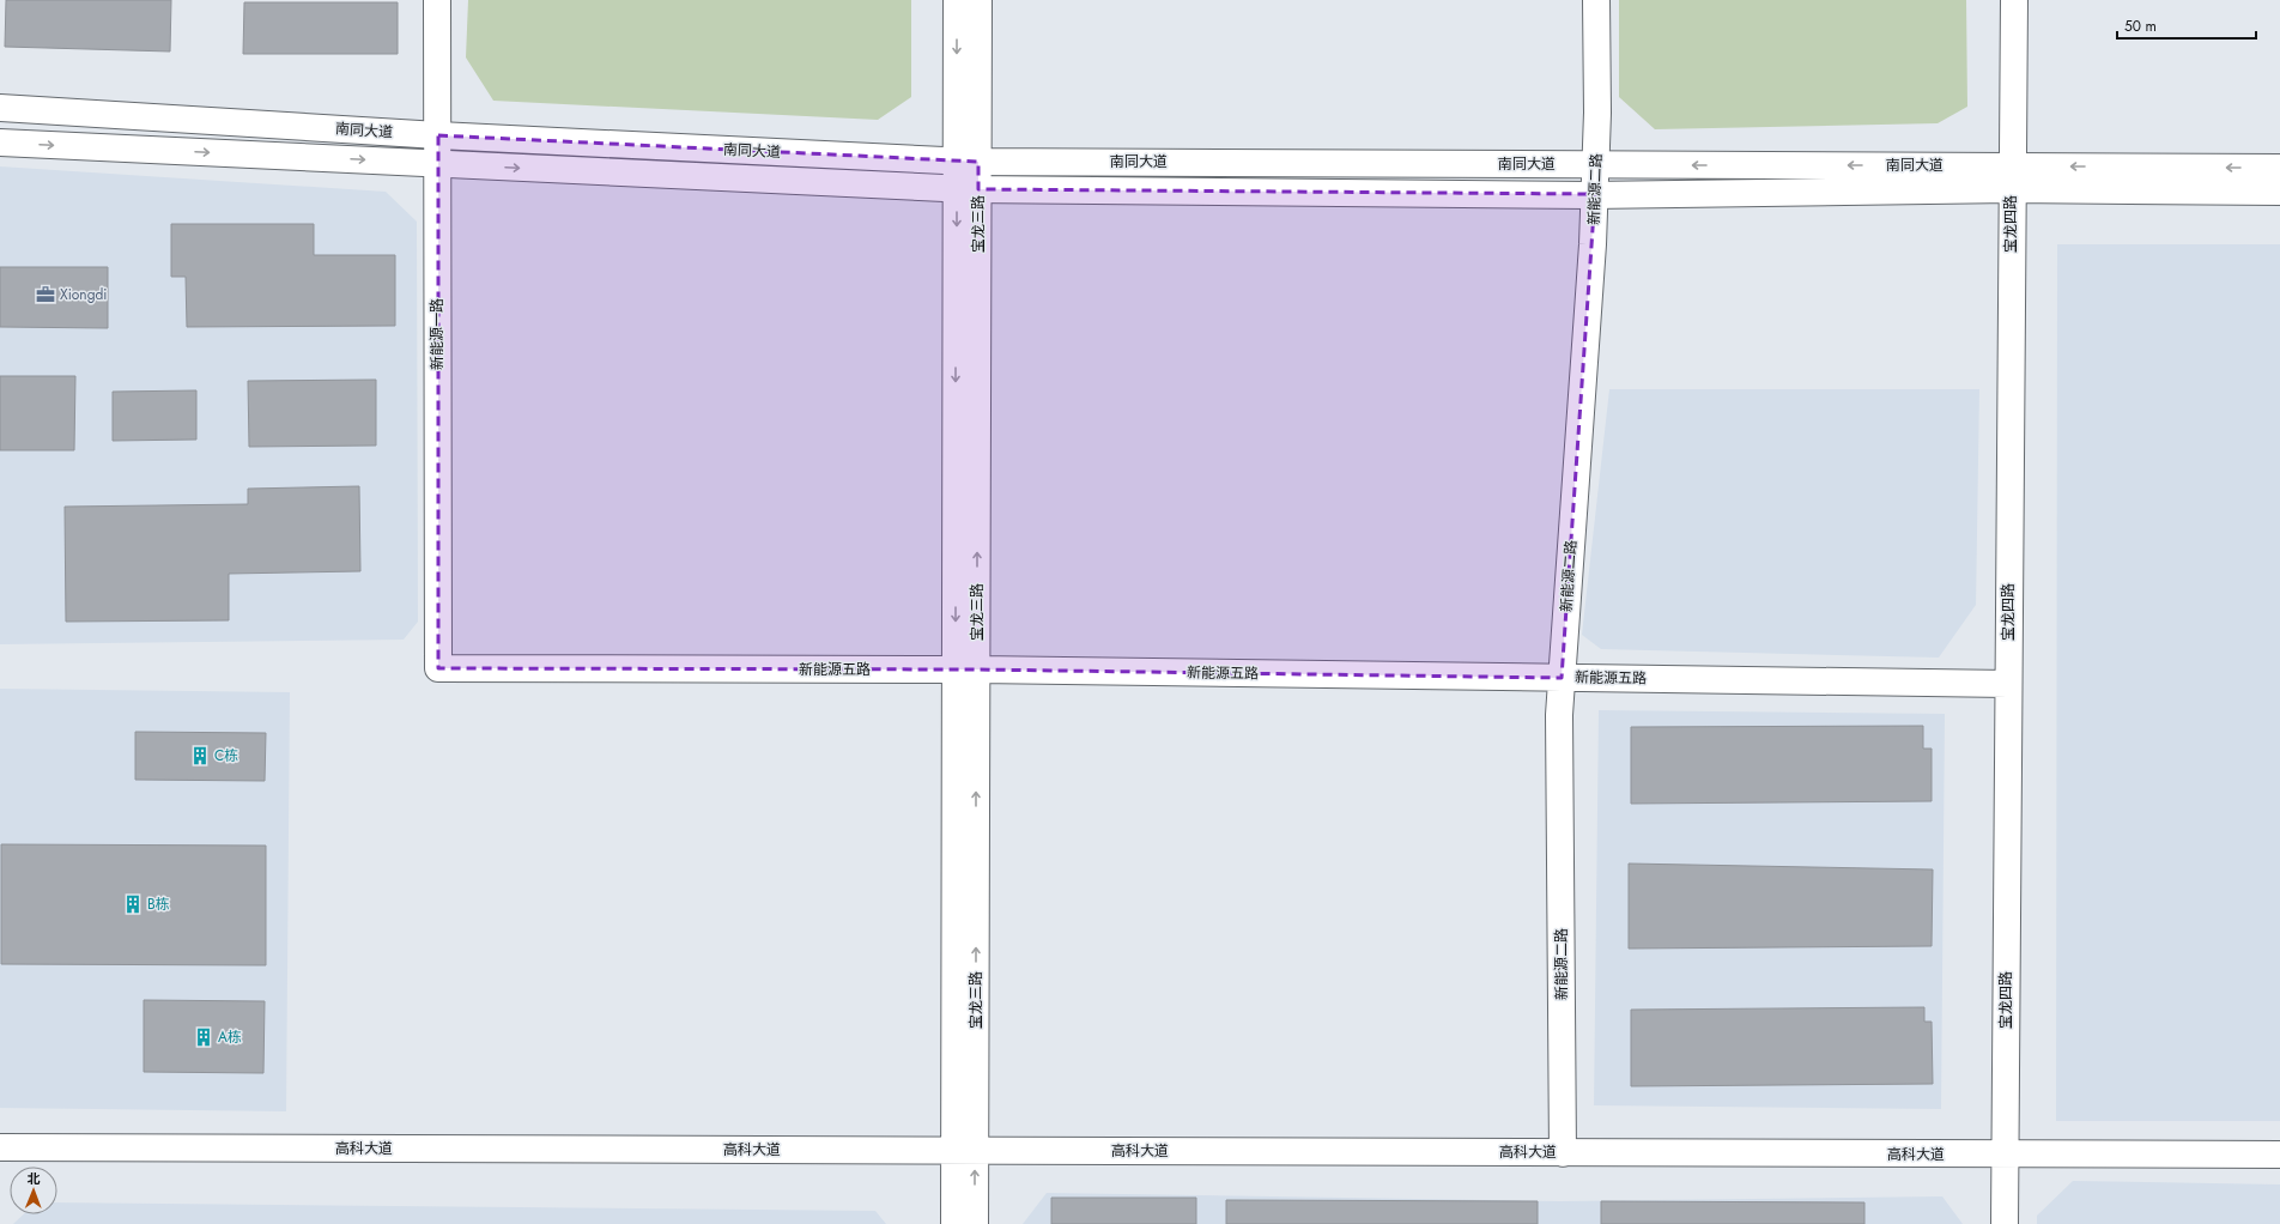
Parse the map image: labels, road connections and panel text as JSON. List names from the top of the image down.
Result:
{
  "streets": {
    "street": [
      "南同大道",
      "新能源二路",
      "宝龙三路",
      "宝龙四路",
      "新能源一路",
      "新能源五路",
      "高科大道"
    ]
  },
  "crossings": [
    ["南同大道", "新能源二路"],
    ["南同大道", "宝龙三路"],
    ["南同大道", "宝龙四路"],
    ["南同大道", "新能源一路"],
    ["新能源二路", "新能源五路"],
    ["新能源二路", "高科大道"],
    ["宝龙三路", "新能源五路"],
    ["宝龙三路", "高科大道"],
    ["宝龙四路", "新能源五路"],
    ["宝龙四路", "高科大道"],
    ["新能源一路", "新能源五路"]
  ],
  "places": {
    "office": ["Xiongdi"],
    "building": ["C栋", "B栋", "A栋"]
  },
  "scale_bar": "50 m",
  "north": "top"
}
